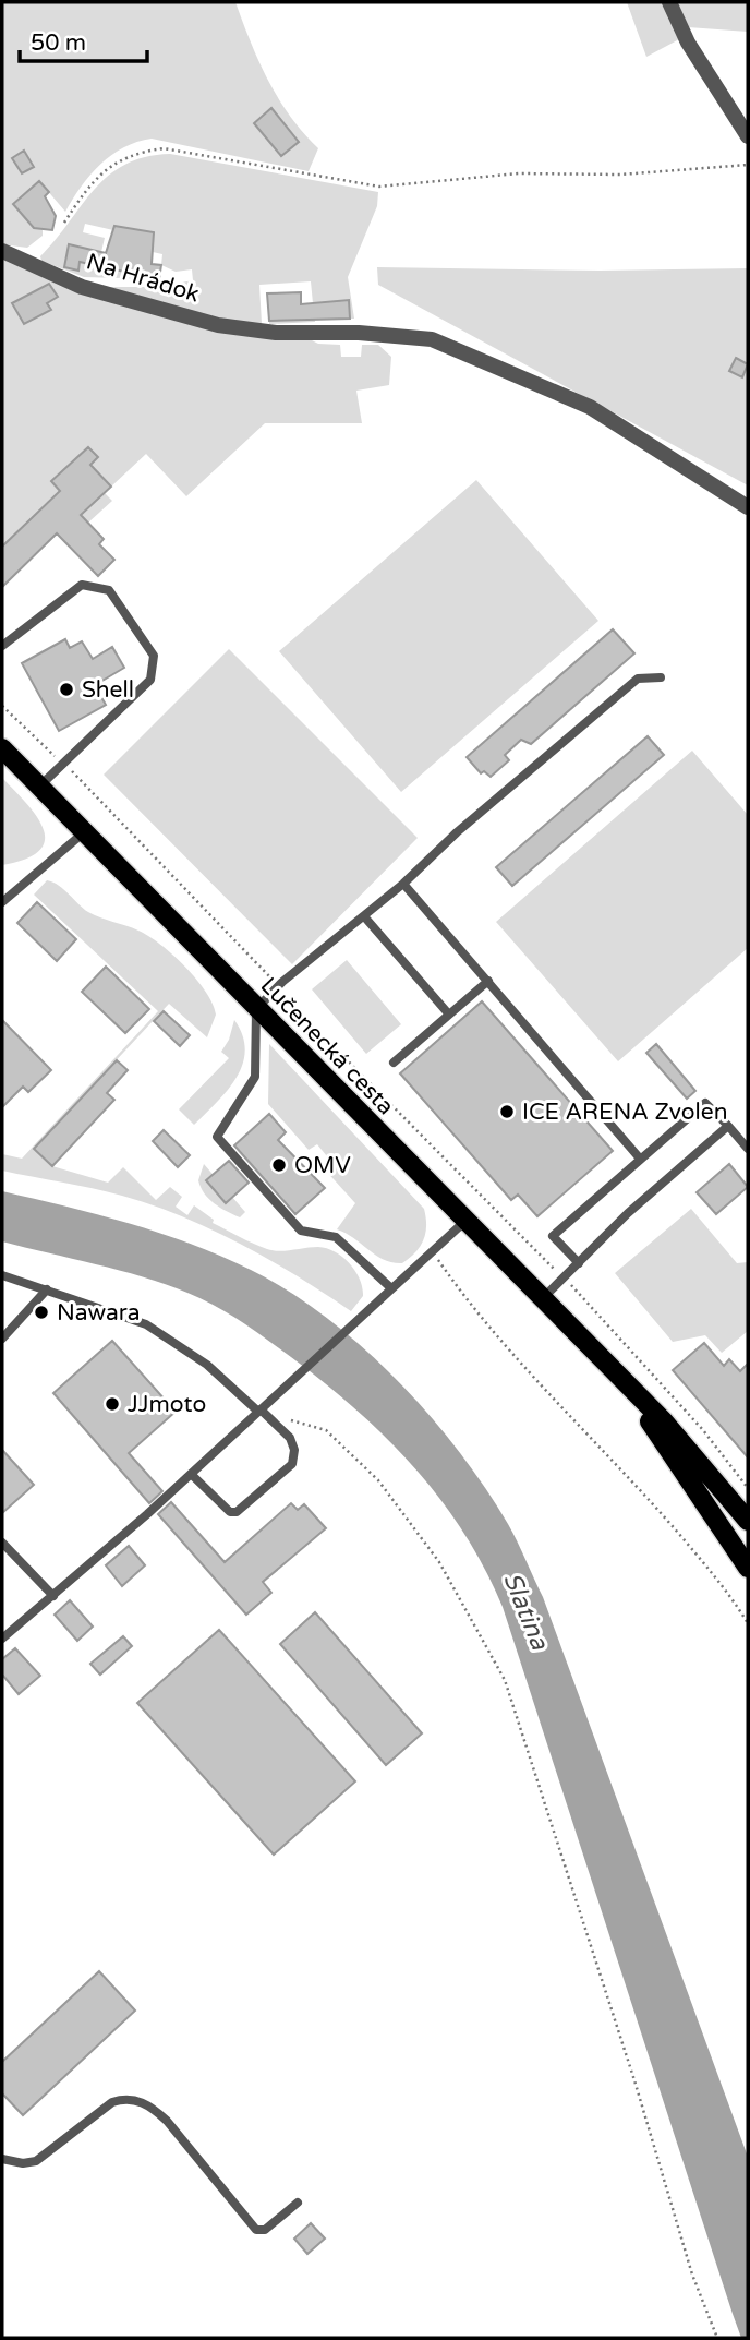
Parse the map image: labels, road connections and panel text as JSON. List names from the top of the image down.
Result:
{
  "streets": {
    "main road": ["Lučenecká cesta"],
    "street": ["Na Hrádok"]
  },
  "water": ["Slatina"],
  "places": [
    "Shell",
    "ICE ARENA Zvolen",
    "OMV",
    "Nawara",
    "JJmoto"
  ],
  "scale_bar": "50 m"
}
